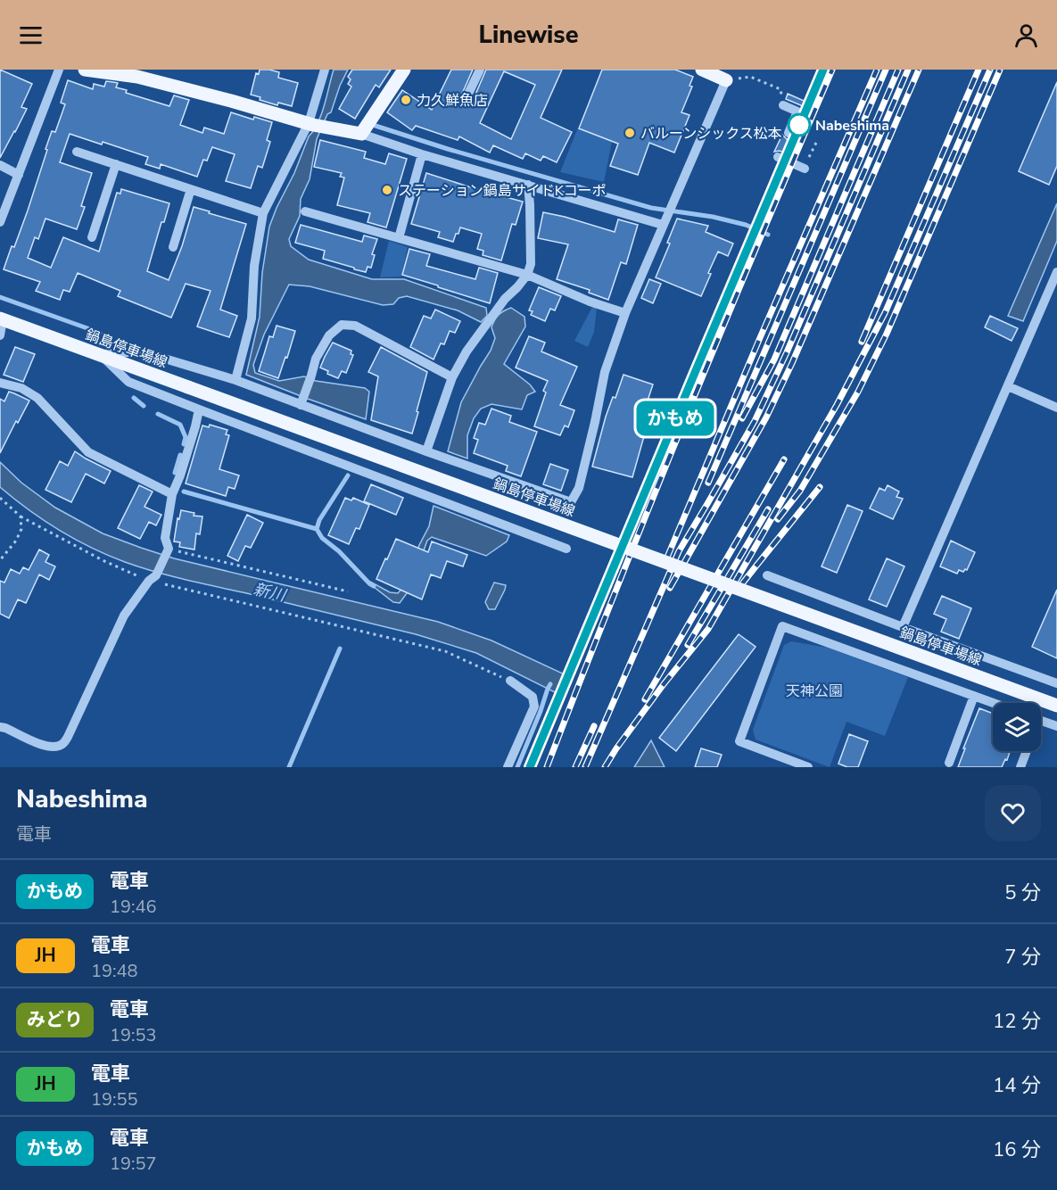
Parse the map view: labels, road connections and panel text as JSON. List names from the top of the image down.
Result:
{
  "streets": {
    "main road": ["鍋島停車場線"]
  },
  "water": ["新川"],
  "parks": ["天神公園"],
  "places": [
    "力久鮮魚店",
    "Nabeshima",
    "バルーンシックス松本",
    "ステーション鍋島サイドKコーポ"
  ],
  "page": {
    "header": "Linewise",
    "on_map": "かもめ",
    "heading": ["Nabeshima", "電車"],
    "list": [
      {
        "mark": "かもめ",
        "name": "電車",
        "note": "19:46",
        "value": "5 分"
      },
      {
        "mark": "JH",
        "name": "電車",
        "note": "19:48",
        "value": "7 分"
      },
      {
        "mark": "みどり",
        "name": "電車",
        "note": "19:53",
        "value": "12 分"
      },
      {
        "mark": "JH",
        "name": "電車",
        "note": "19:55",
        "value": "14 分"
      },
      {
        "mark": "かもめ",
        "name": "電車",
        "note": "19:57",
        "value": "16 分"
      }
    ]
  }
}
